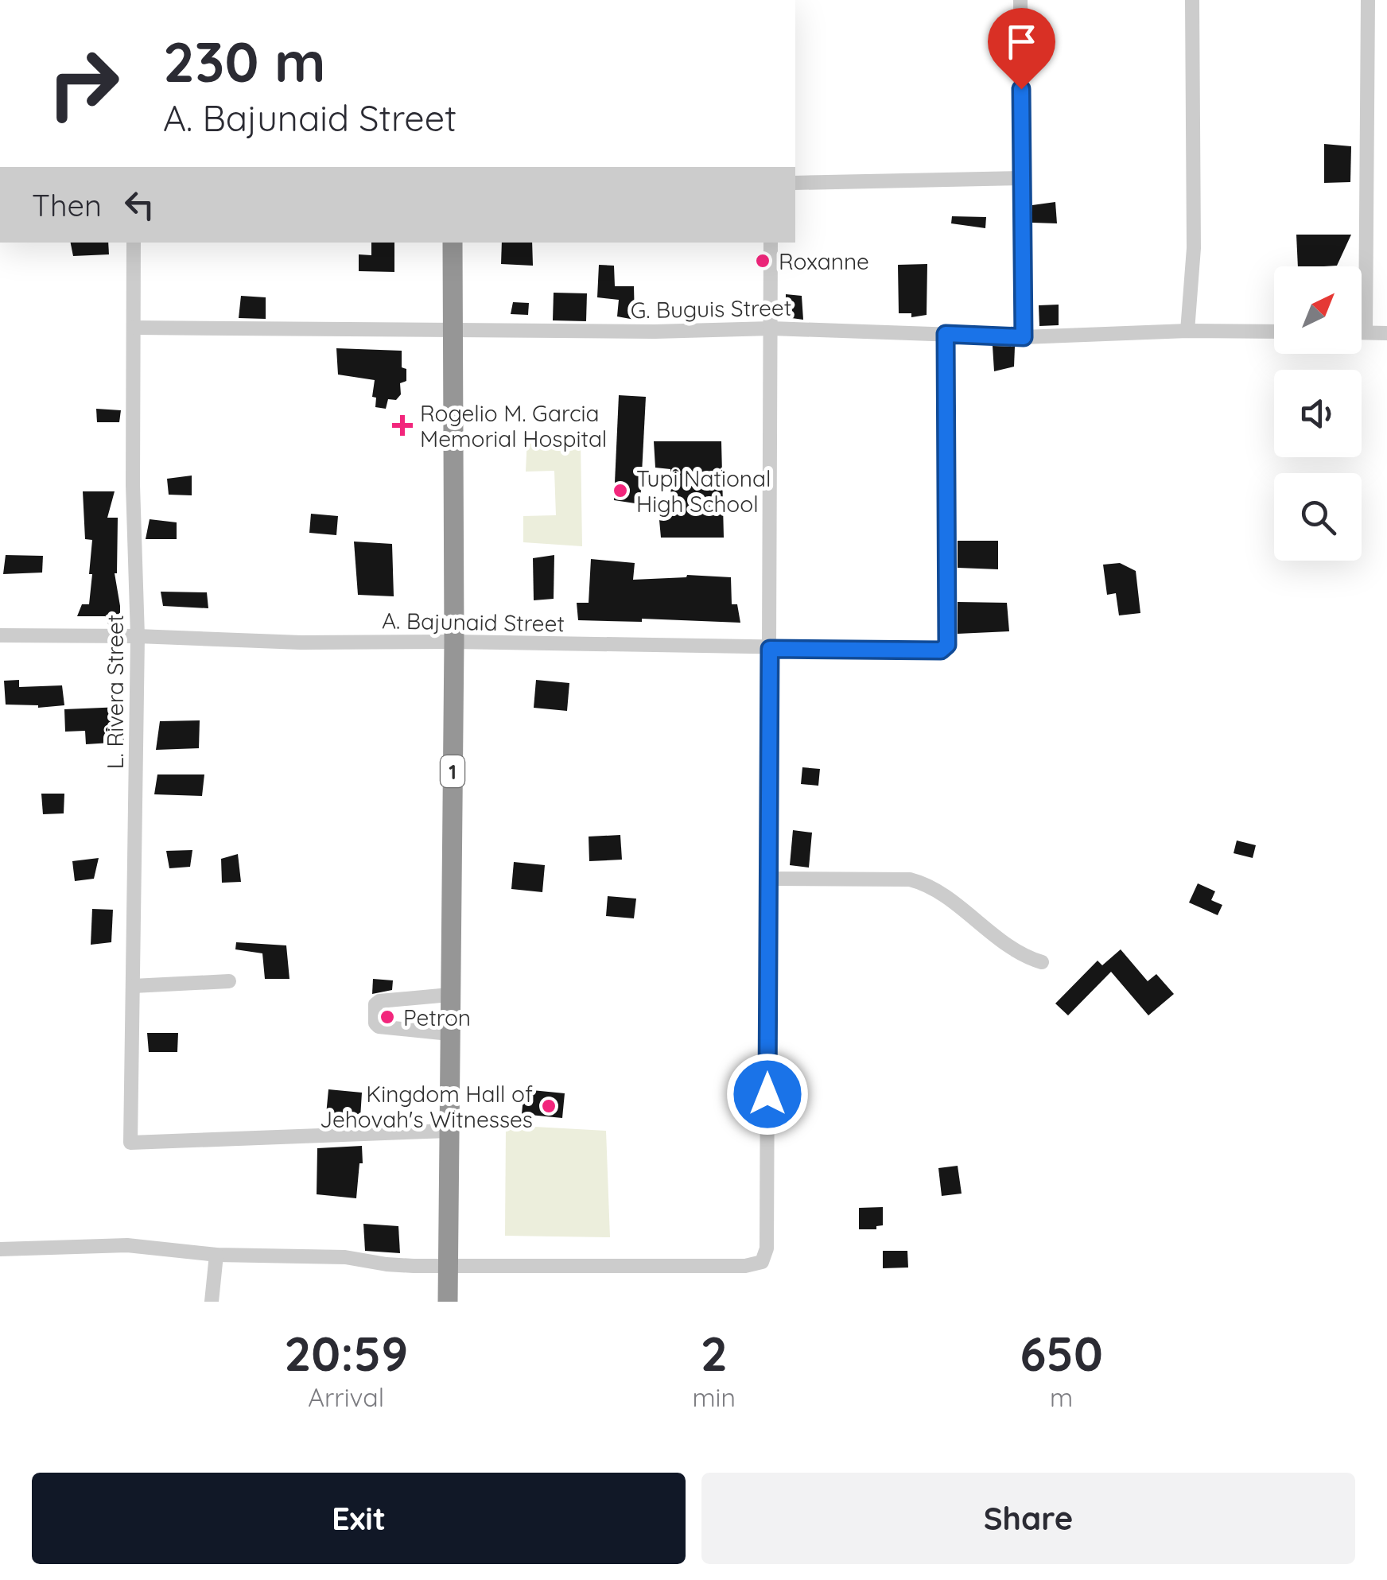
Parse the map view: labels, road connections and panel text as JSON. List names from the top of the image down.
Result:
{
  "streets": {
    "highway": ["1"],
    "street": ["G. Buguis Street", "A. Bajunaid Street", "L. Rivera Street"]
  },
  "crossings": [
    ["G. Buguis Street", "A. Bajunaid Street"],
    ["G. Buguis Street", "L. Rivera Street"],
    ["G. Buguis Street", "1"],
    ["A. Bajunaid Street", "L. Rivera Street"],
    ["A. Bajunaid Street", "1"],
    ["L. Rivera Street", "1"]
  ],
  "places": {
    "other": [
      "Roxanne",
      "Tupi National High School",
      "Petron",
      "Kingdom Hall of Jehovah's Witnesses"
    ],
    "health": ["Rogelio M. Garcia Memorial Hospital"]
  },
  "north": "top right",
  "page": {
    "turn": ["230 m", "A. Bajunaid Street"],
    "then": "Then",
    "eta": [
      "20:59",
      "Arrival",
      "2",
      "min",
      "650",
      "m"
    ],
    "buttons": ["Exit", "Share"]
  }
}
